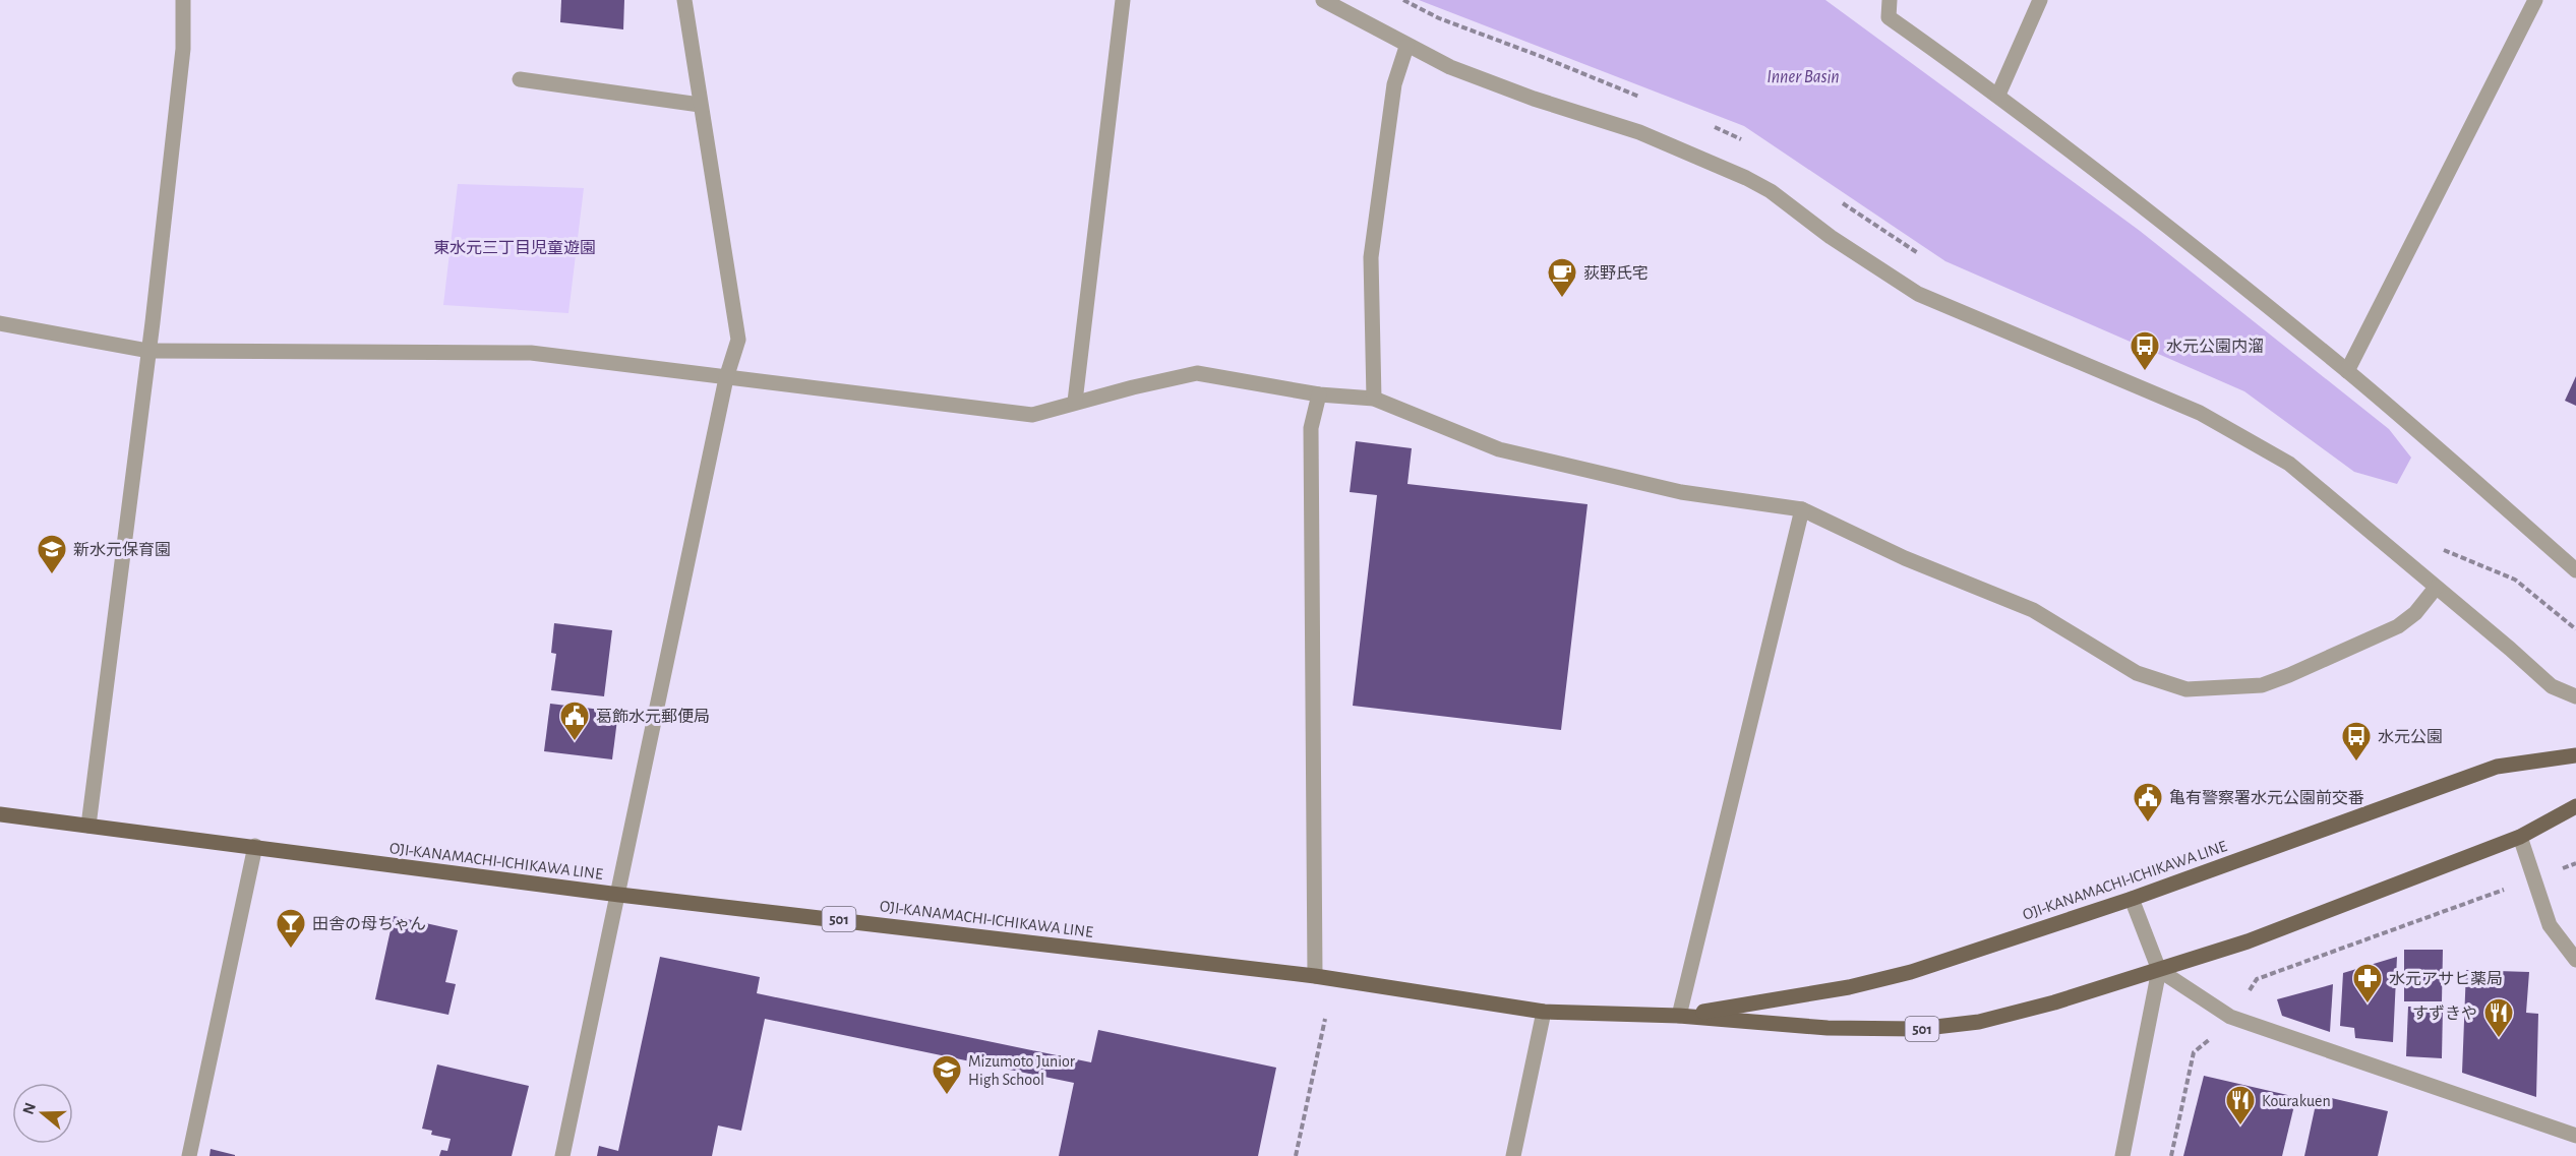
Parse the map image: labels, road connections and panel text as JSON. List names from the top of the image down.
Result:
{
  "streets": {
    "main road": ["OJI-KANAMACHI-ICHIKAWA LINE", "501"]
  },
  "water": ["Inner Basin"],
  "parks": ["東水元三丁目児童遊園"],
  "places": {
    "cafe": ["荻野氏宅"],
    "bus stop": ["水元公園内溜", "水元公園"],
    "school or university": ["新水元保育園", "Mizumoto Junior High School"],
    "public building": ["葛飾水元郵便局", "亀有警察署水元公園前交番"],
    "bar": ["田舎の母ちゃん"],
    "pharmacy": ["水元アサヒ薬局"],
    "restaurant": ["すずきや", "Kourakuen"]
  },
  "north": "left"
}
